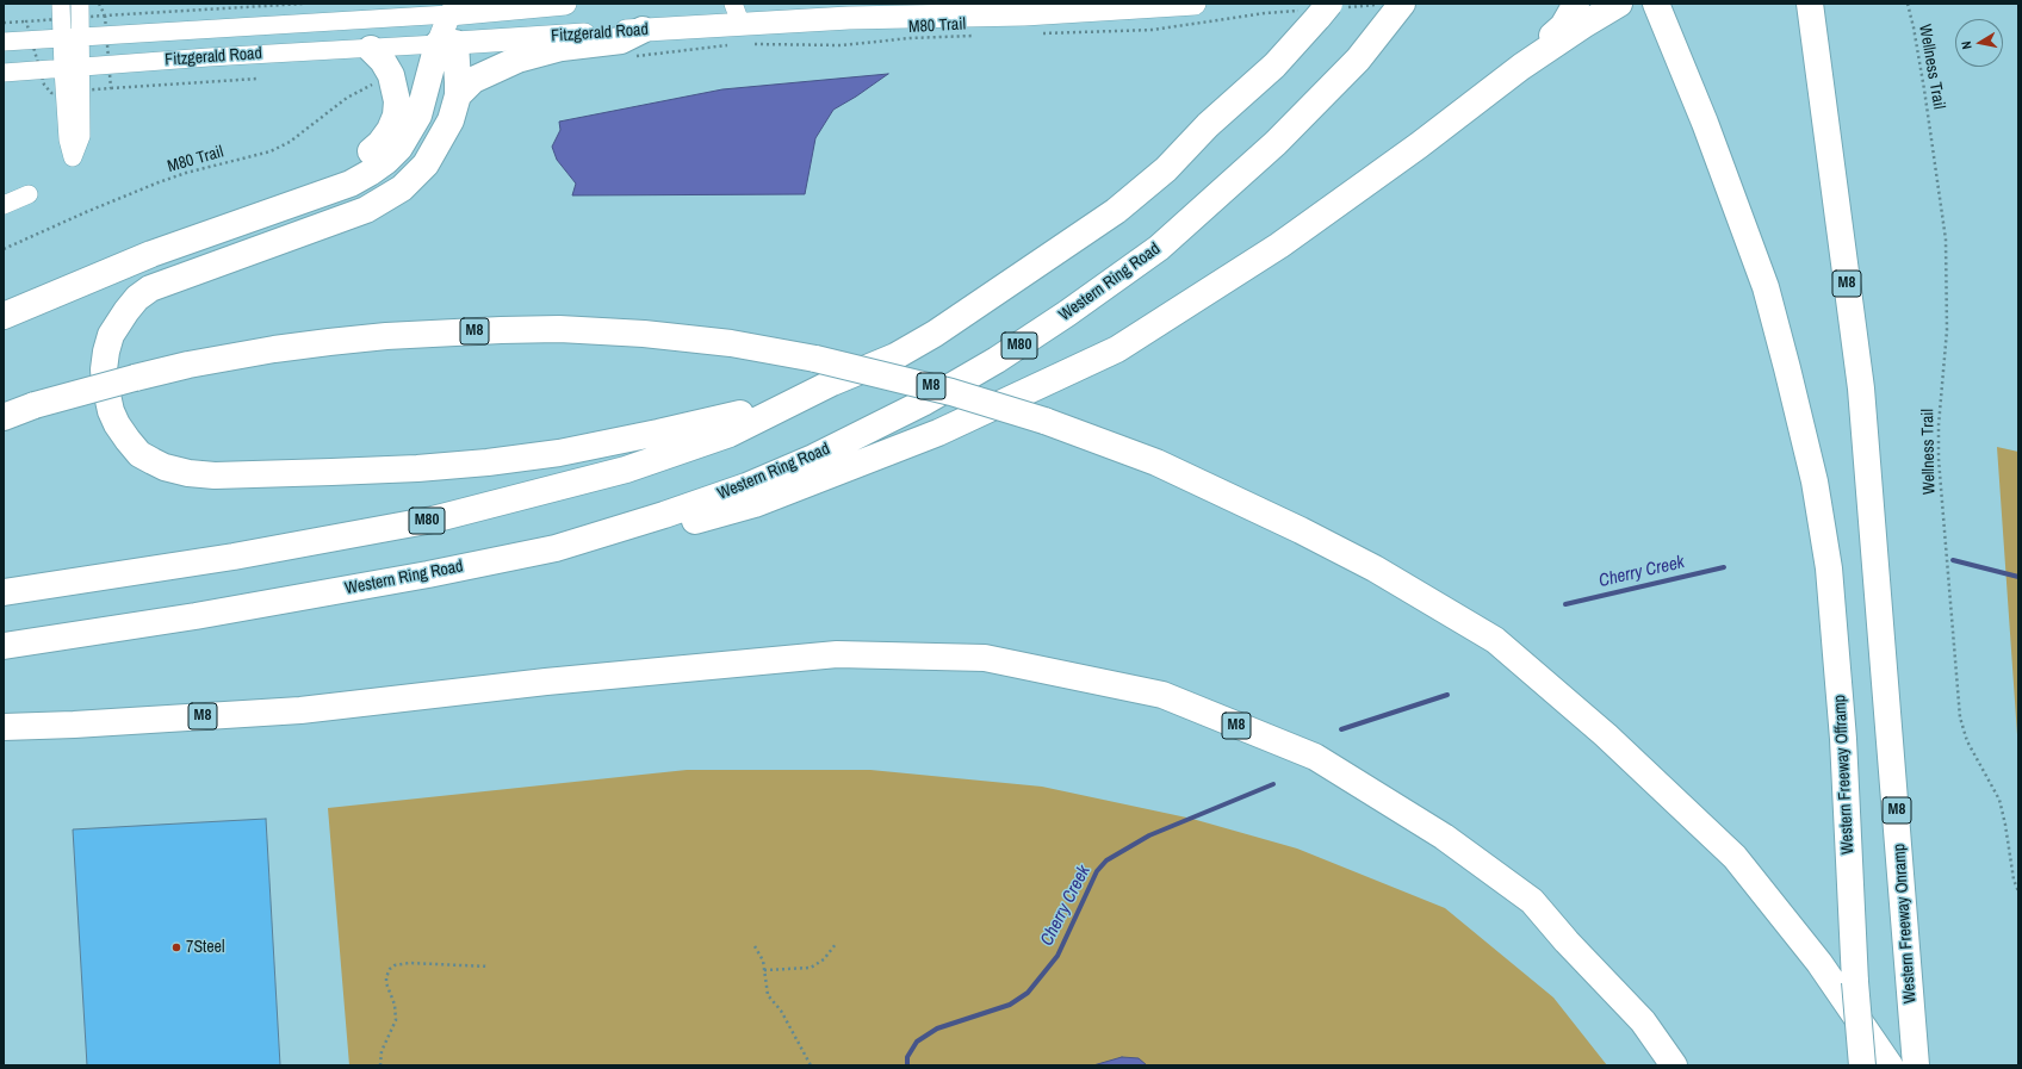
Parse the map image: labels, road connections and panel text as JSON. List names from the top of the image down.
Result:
{
  "streets": {
    "highway": [
      "Western Ring Road",
      "M8",
      "M80",
      "Western Freeway Offramp",
      "Western Freeway Onramp"
    ],
    "main road": ["Fitzgerald Road"],
    "path": ["M80 Trail", "Wellness Trail"]
  },
  "water": ["Cherry Creek"],
  "places": ["7Steel"],
  "north": "left"
}
